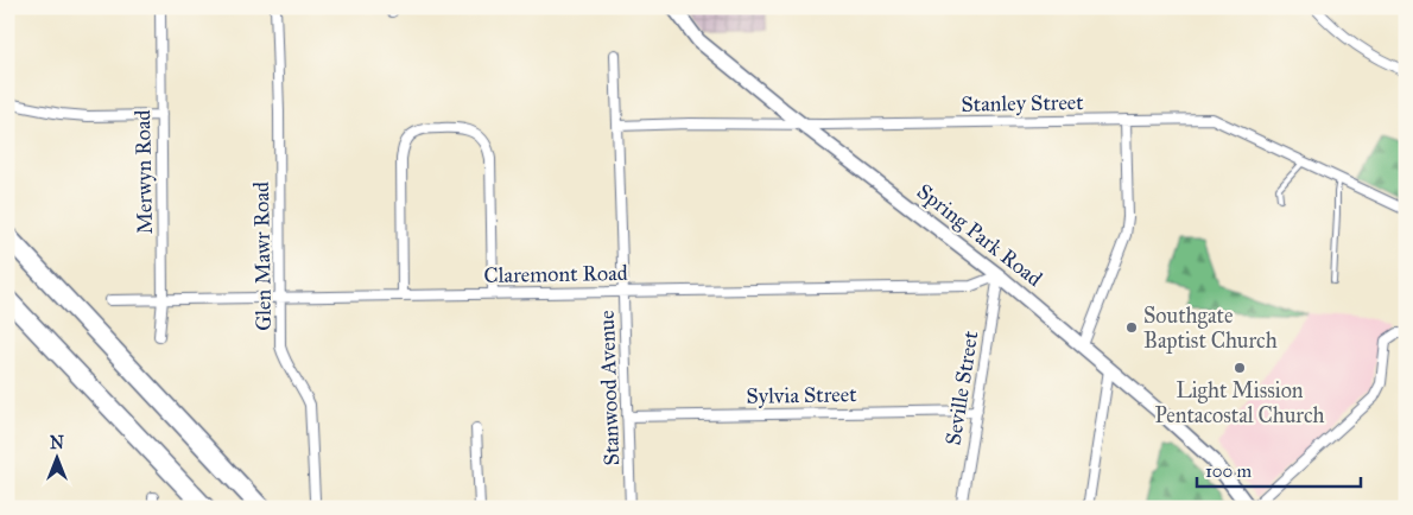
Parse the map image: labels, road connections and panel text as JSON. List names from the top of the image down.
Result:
{
  "streets": {
    "main road": ["Spring Park Road"],
    "street": [
      "Stanley Street",
      "Merwyn Road",
      "Glen Mawr Road",
      "Claremont Road",
      "Stanwood Avenue",
      "Seville Street",
      "Sylvia Street"
    ]
  },
  "crossings": [
    ["Stanley Street", "Spring Park Road"],
    ["Stanley Street", "Stanwood Avenue"],
    ["Merwyn Road", "Claremont Road"],
    ["Spring Park Road", "Claremont Road"],
    ["Spring Park Road", "Seville Street"],
    ["Glen Mawr Road", "Claremont Road"],
    ["Claremont Road", "Stanwood Avenue"],
    ["Claremont Road", "Seville Street"],
    ["Stanwood Avenue", "Sylvia Street"],
    ["Seville Street", "Sylvia Street"]
  ],
  "places": ["Southgate Baptist Church", "Light Mission Pentacostal Church"],
  "scale_bar": "100 m",
  "north": "top"
}
